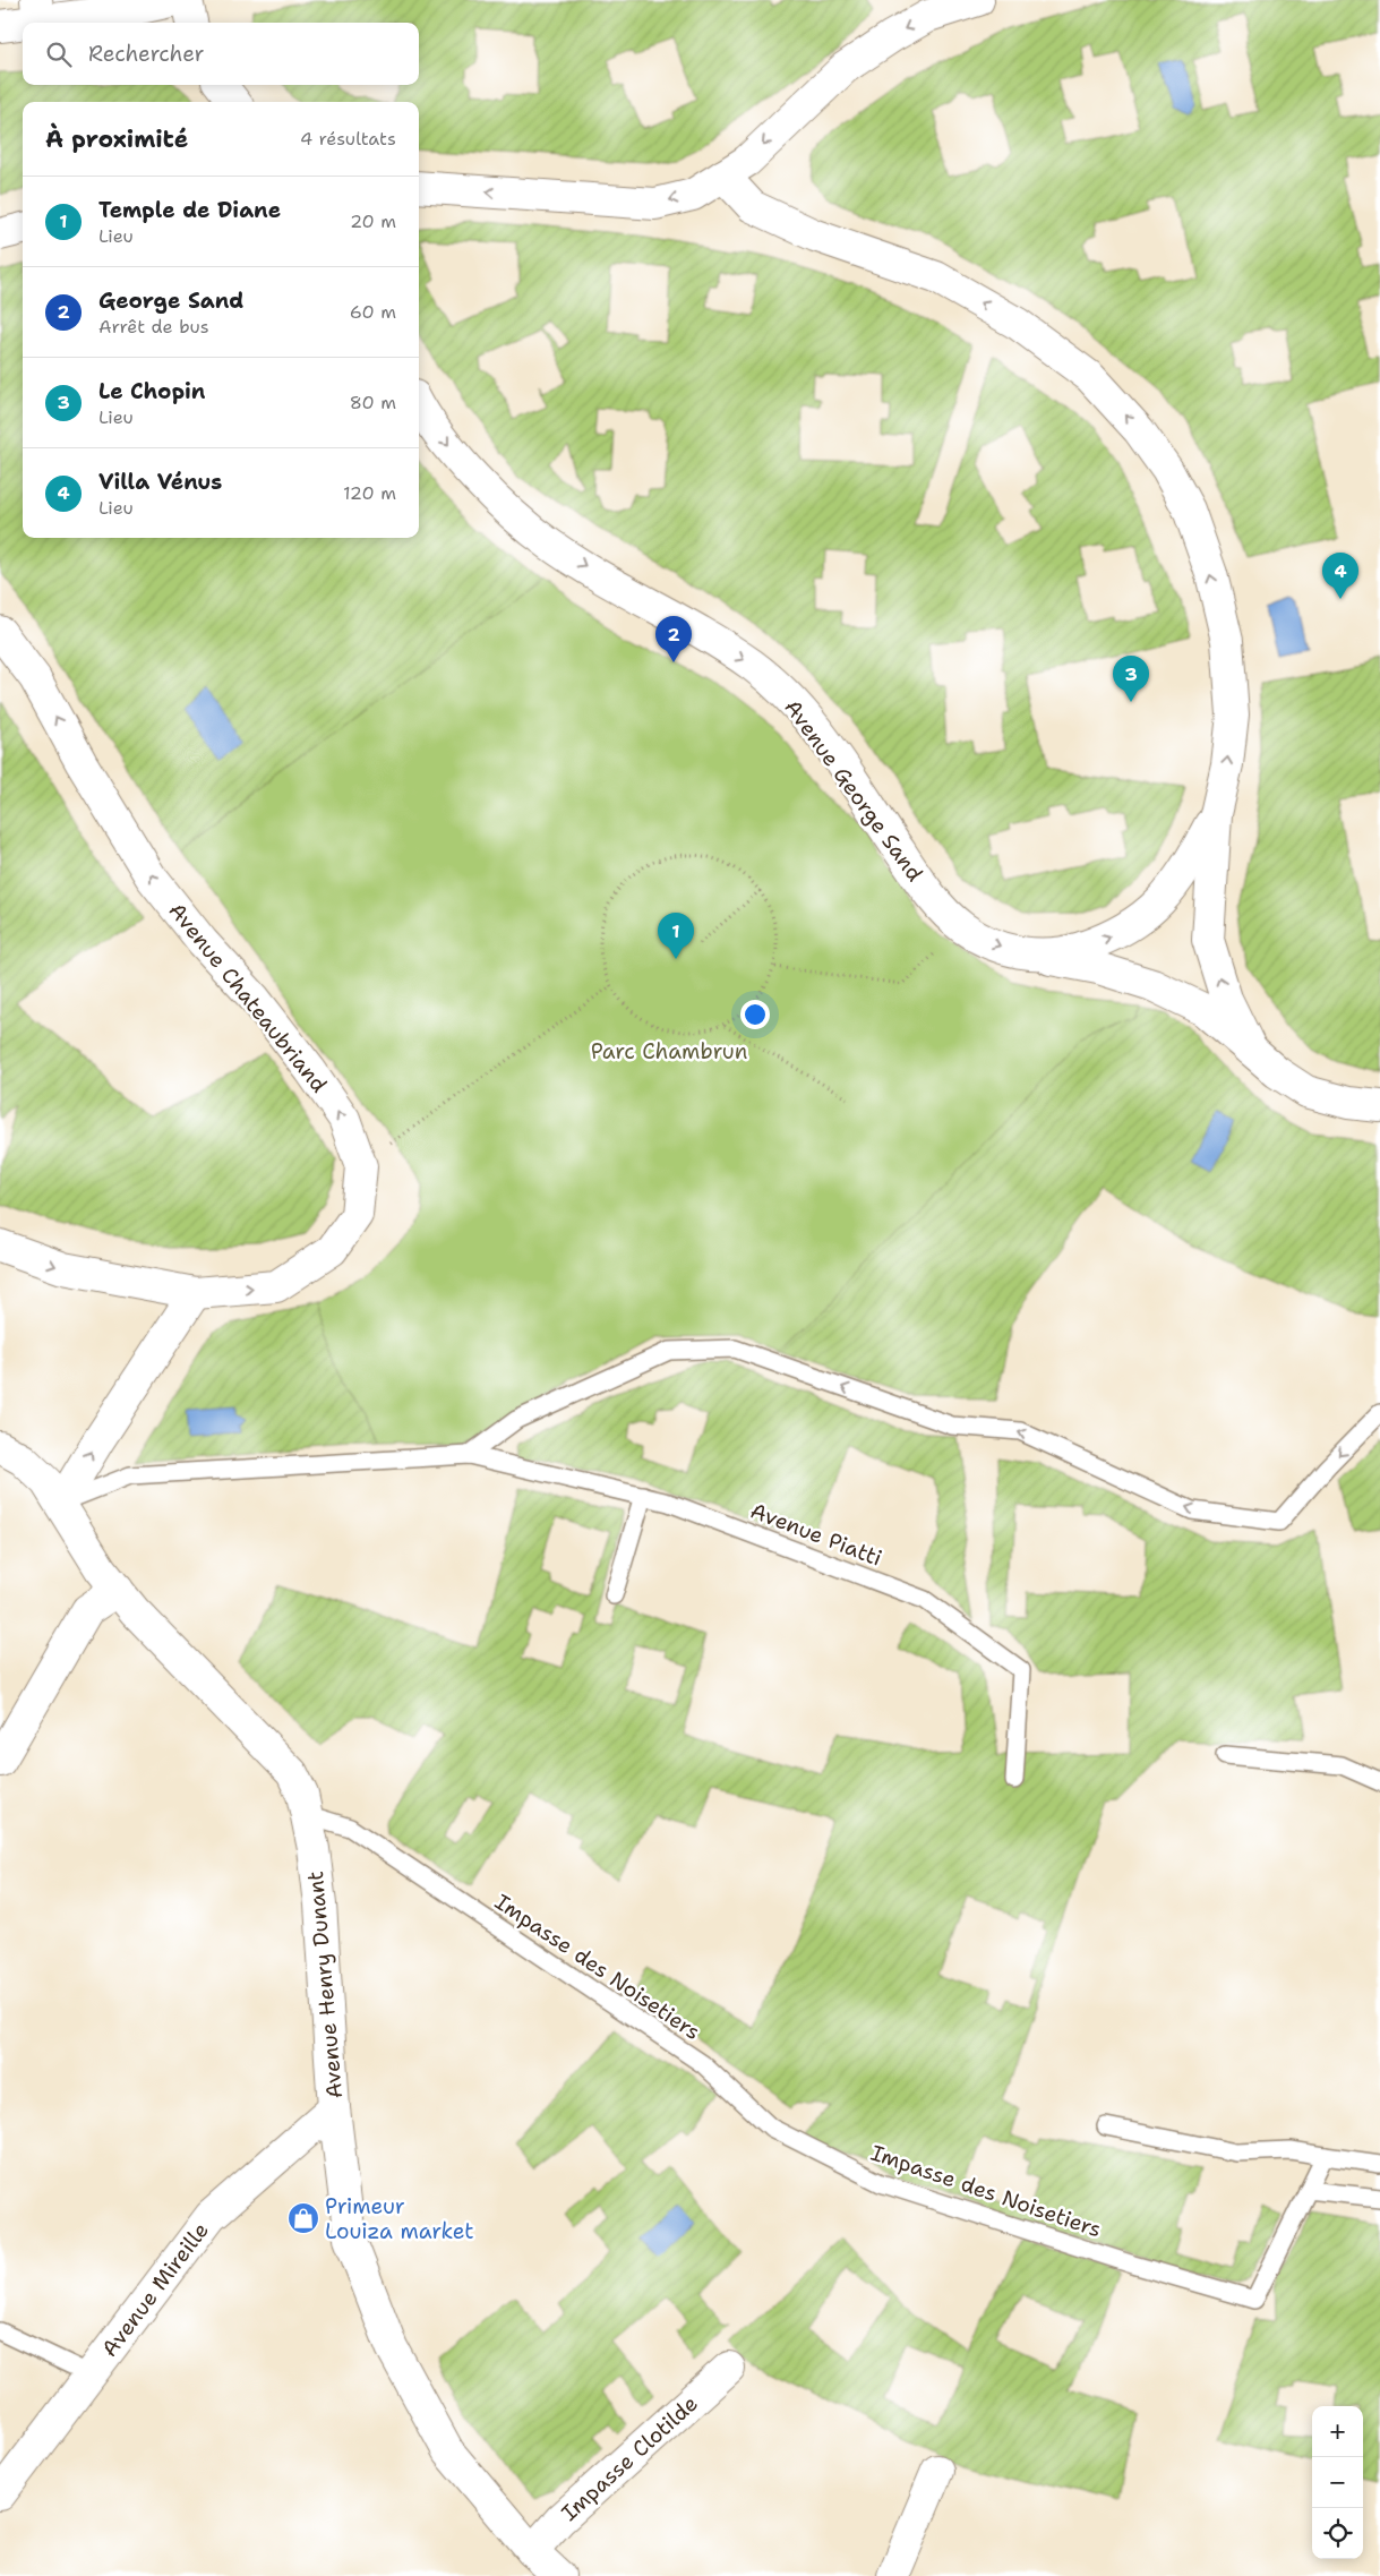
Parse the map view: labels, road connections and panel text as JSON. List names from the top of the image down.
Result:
{
  "streets": {
    "street": [
      "Avenue George Sand",
      "Avenue Chateaubriand",
      "Avenue Henry Dunant",
      "Avenue Mireille",
      "Impasse Clotilde"
    ],
    "lane": ["Avenue Piatti", "Impasse des Noisetiers"]
  },
  "crossings": [
    ["Avenue Piatti", "Avenue Henry Dunant"],
    ["Impasse des Noisetiers", "Avenue Henry Dunant"],
    ["Avenue Henry Dunant", "Avenue Mireille"],
    ["Avenue Henry Dunant", "Impasse Clotilde"]
  ],
  "parks": ["Parc Chambrun"],
  "places": {
    "shop": ["Primeur Louiza market"]
  },
  "page": {
    "search": "Rechercher",
    "heading": ["À proximité", "4 résultats"],
    "list": [
      {
        "mark": "1",
        "name": "Temple de Diane",
        "note": "Lieu",
        "value": "20 m"
      },
      {
        "mark": "2",
        "name": "George Sand",
        "note": "Arrêt de bus",
        "value": "60 m"
      },
      {
        "mark": "3",
        "name": "Le Chopin",
        "note": "Lieu",
        "value": "80 m"
      },
      {
        "mark": "4",
        "name": "Villa Vénus",
        "note": "Lieu",
        "value": "120 m"
      }
    ],
    "pins": [
      "4",
      "2",
      "3",
      "1"
    ],
    "map_buttons": ["+", "−"]
  }
}
